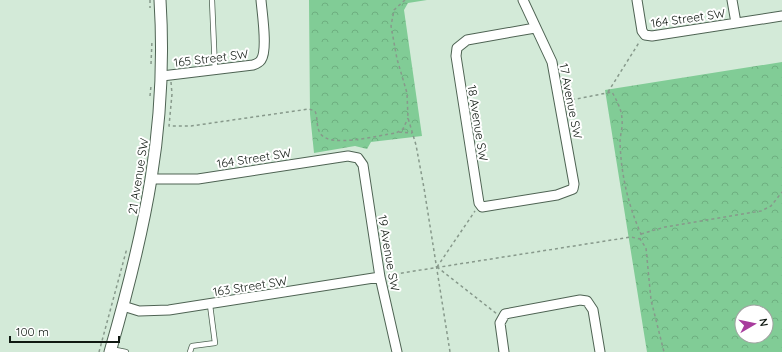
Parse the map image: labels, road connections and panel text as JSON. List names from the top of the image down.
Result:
{
  "streets": {
    "street": [
      "164 Street SW",
      "165 Street SW",
      "17 Avenue SW",
      "18 Avenue SW",
      "21 Avenue SW",
      "19 Avenue SW",
      "163 Street SW"
    ]
  },
  "crossings": [
    ["164 Street SW", "21 Avenue SW"],
    ["164 Street SW", "19 Avenue SW"],
    ["165 Street SW", "21 Avenue SW"],
    ["17 Avenue SW", "18 Avenue SW"],
    ["21 Avenue SW", "163 Street SW"],
    ["19 Avenue SW", "163 Street SW"]
  ],
  "scale_bar": "100 m",
  "north": "right"
}
